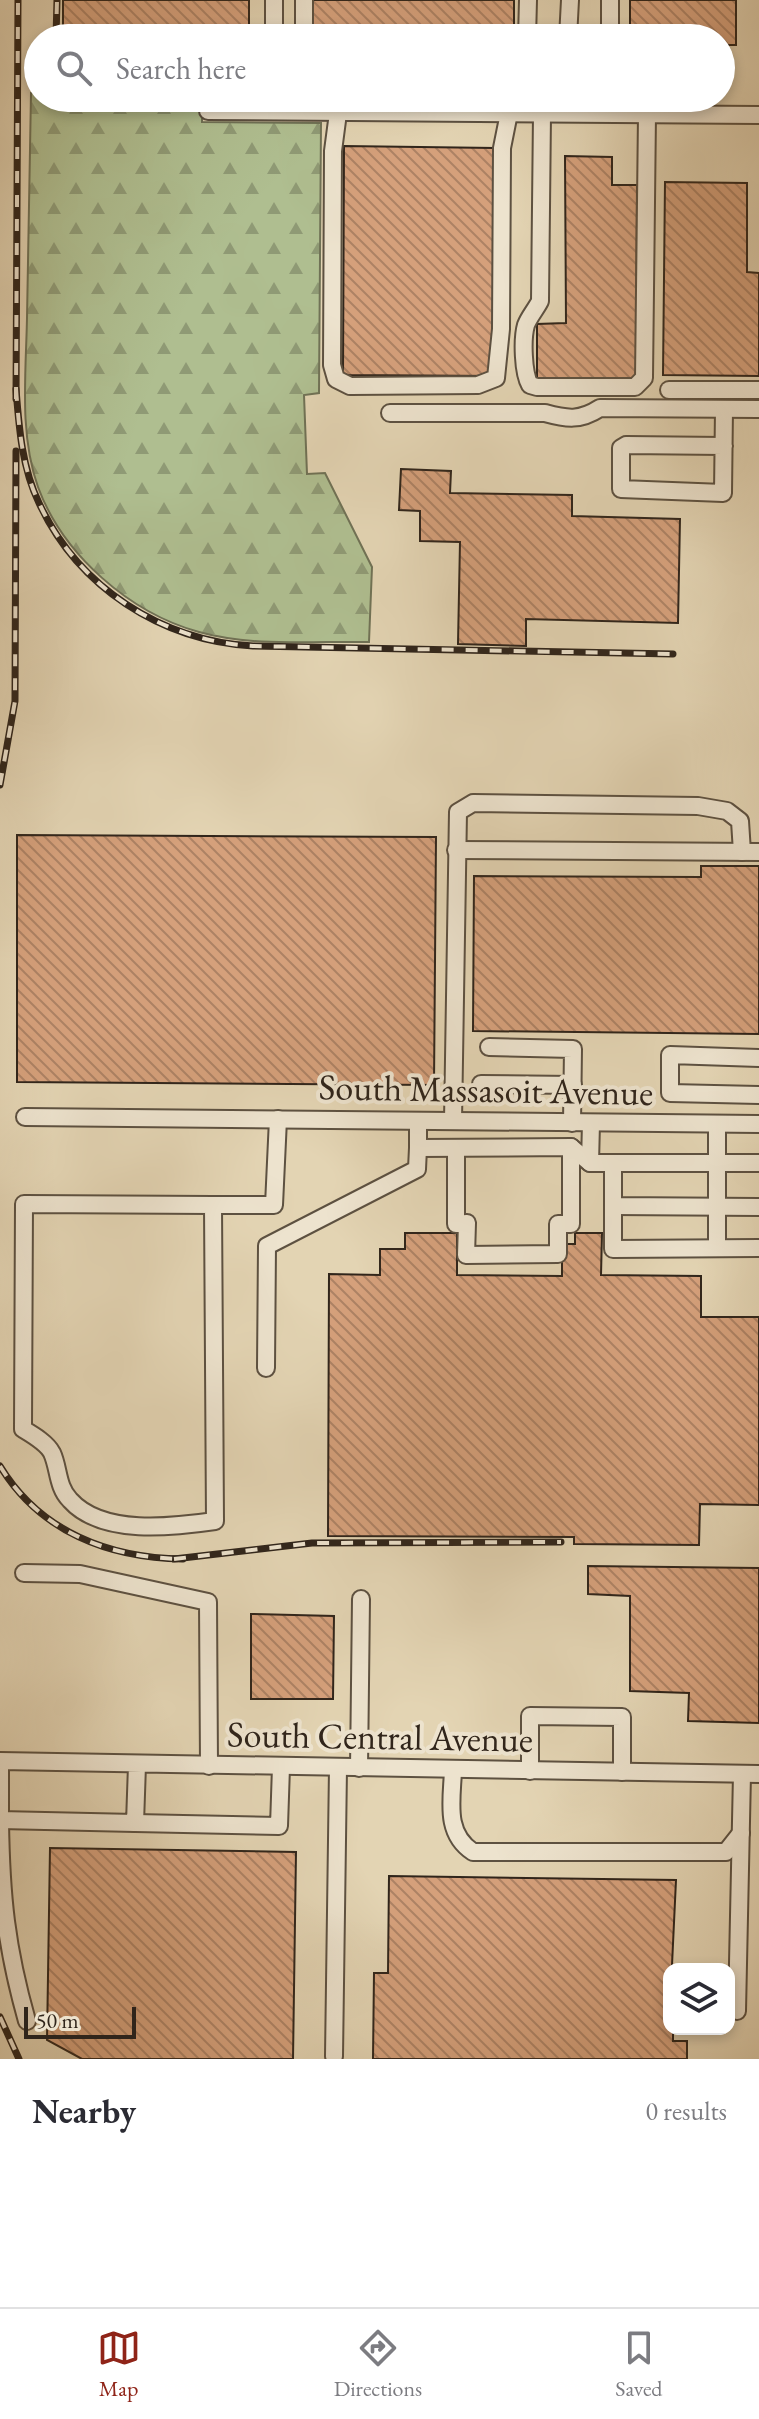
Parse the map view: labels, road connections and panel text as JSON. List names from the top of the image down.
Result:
{
  "streets": {
    "street": ["South Massasoit Avenue", "South Central Avenue"]
  },
  "scale_bar": "50 m",
  "page": {
    "search": "Search here",
    "scale": "50 m",
    "heading": ["Nearby", "0 results"],
    "nav": ["Map", "Directions", "Saved"]
  }
}
